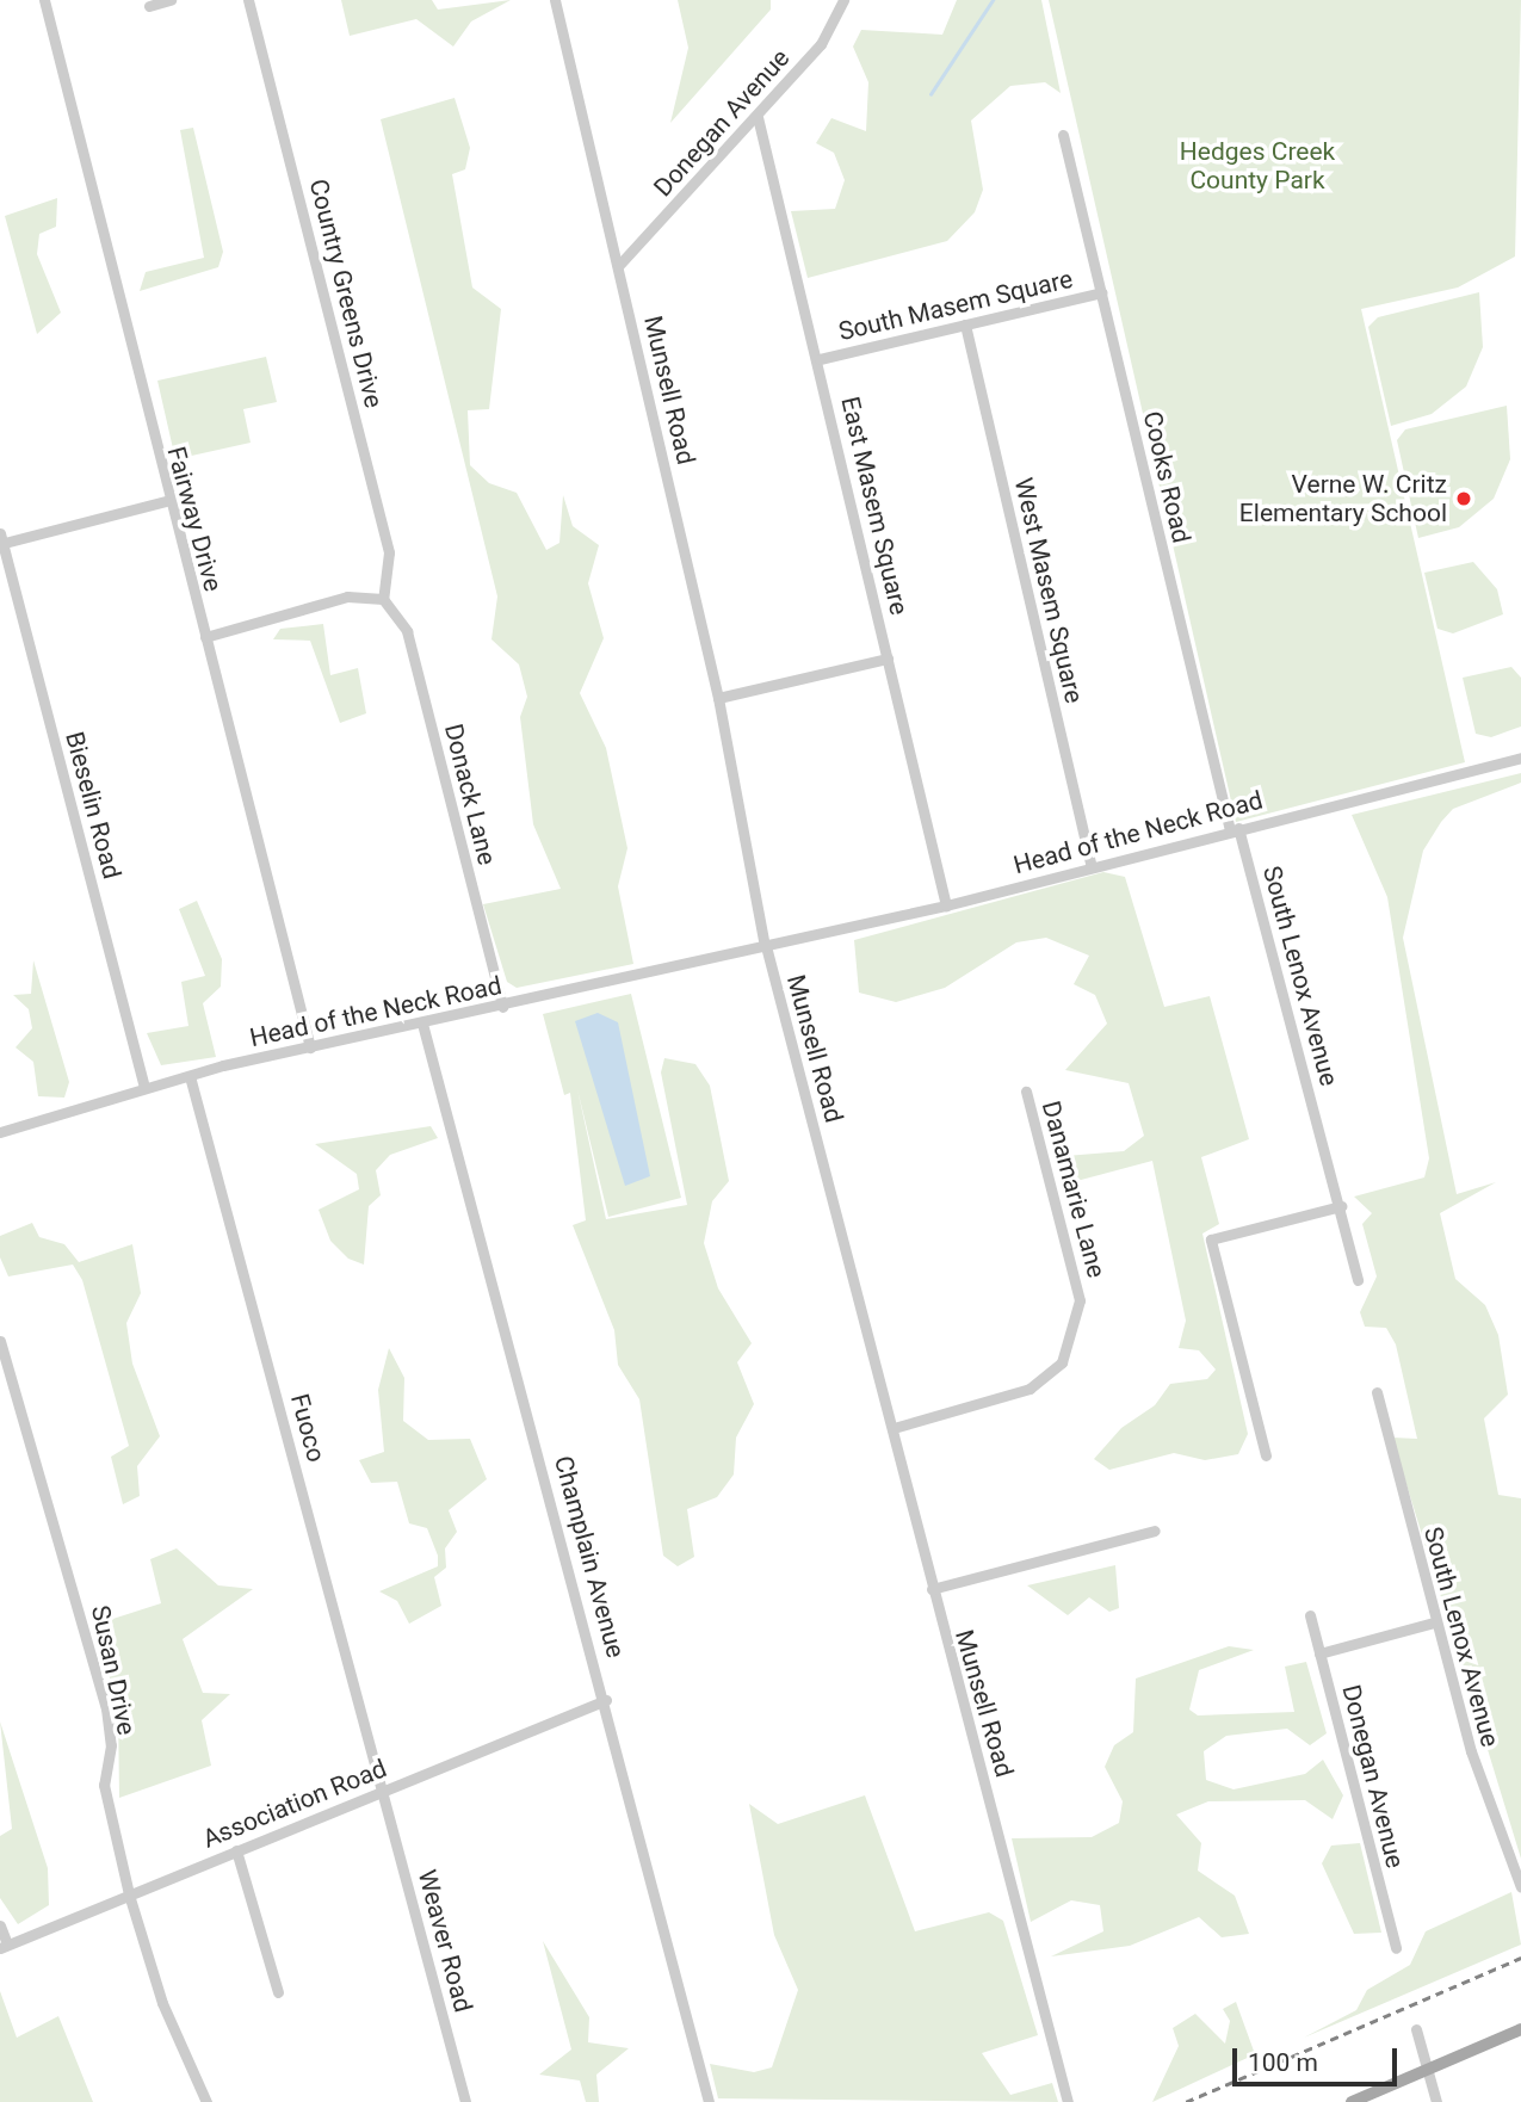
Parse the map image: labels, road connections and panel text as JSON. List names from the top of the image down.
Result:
{
  "streets": {
    "street": [
      "Donegan Avenue",
      "Country Greens Drive",
      "South Masem Square",
      "Munsell Road",
      "Cooks Road",
      "East Masem Square",
      "Fairway Drive",
      "West Masem Square",
      "Donack Lane",
      "Bieselin Road",
      "Head of the Neck Road",
      "South Lenox Avenue",
      "Danamarie Lane",
      "Fuoco",
      "Champlain Avenue",
      "Susan Drive",
      "Association Road",
      "Weaver Road"
    ]
  },
  "crossings": [
    ["Donegan Avenue", "Munsell Road"],
    ["Donegan Avenue", "East Masem Square"],
    ["Country Greens Drive", "Donack Lane"],
    ["South Masem Square", "Cooks Road"],
    ["South Masem Square", "East Masem Square"],
    ["South Masem Square", "West Masem Square"],
    ["Munsell Road", "Head of the Neck Road"],
    ["Munsell Road", "Danamarie Lane"],
    ["Cooks Road", "Head of the Neck Road"],
    ["Cooks Road", "South Lenox Avenue"],
    ["East Masem Square", "Head of the Neck Road"],
    ["Fairway Drive", "Head of the Neck Road"],
    ["West Masem Square", "Head of the Neck Road"],
    ["Donack Lane", "Head of the Neck Road"],
    ["Bieselin Road", "Head of the Neck Road"],
    ["Head of the Neck Road", "South Lenox Avenue"],
    ["Head of the Neck Road", "Fuoco"],
    ["Head of the Neck Road", "Champlain Avenue"],
    ["Fuoco", "Association Road"],
    ["Fuoco", "Weaver Road"],
    ["Champlain Avenue", "Association Road"],
    ["Susan Drive", "Association Road"],
    ["Association Road", "Weaver Road"]
  ],
  "parks": ["Hedges Creek County Park"],
  "places": ["Verne W. Critz Elementary School"],
  "scale_bar": "100 m"
}
